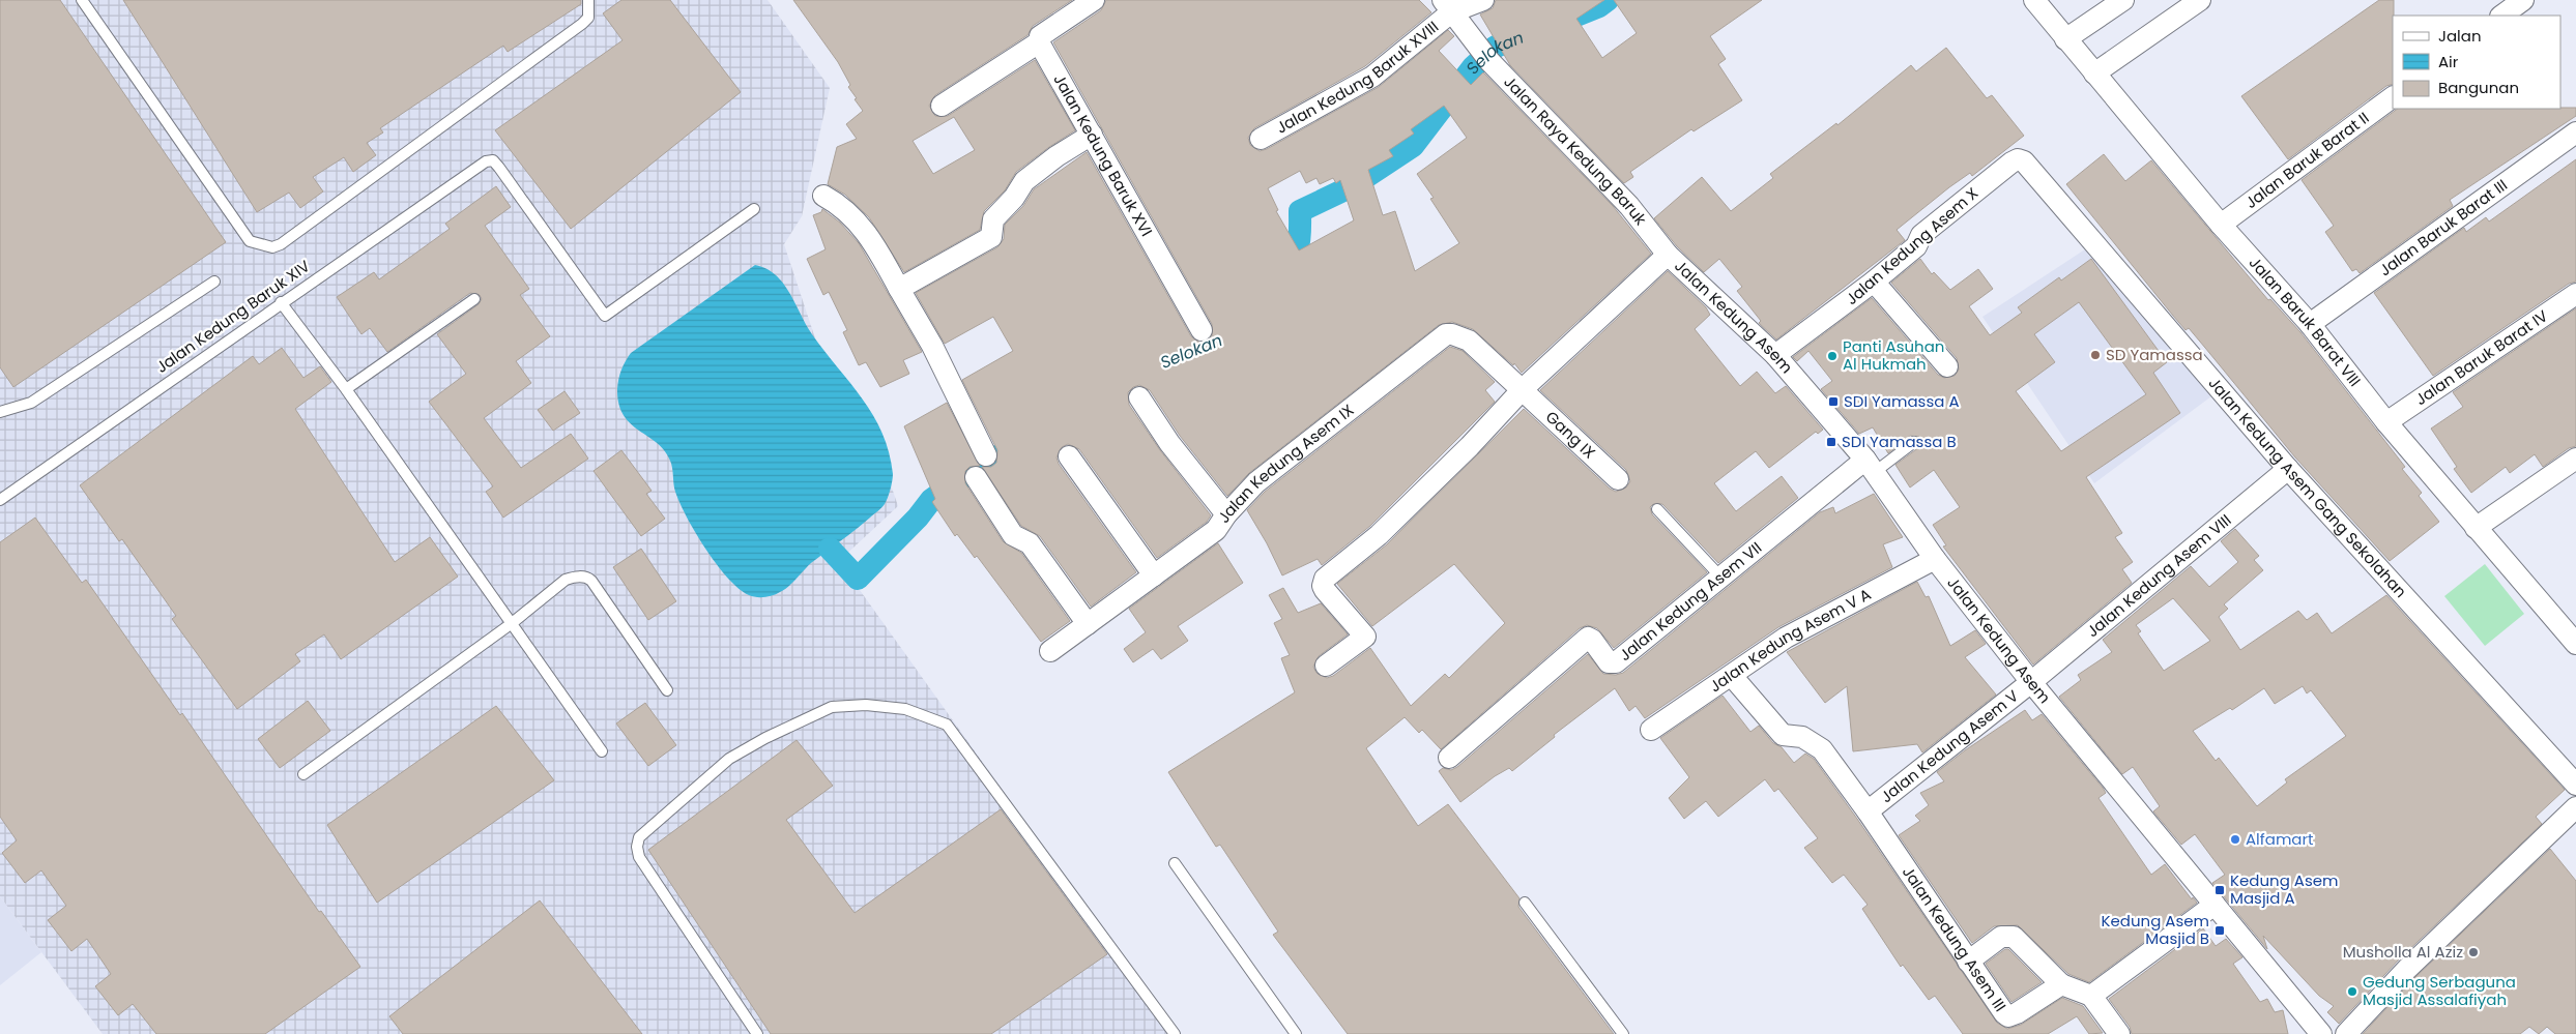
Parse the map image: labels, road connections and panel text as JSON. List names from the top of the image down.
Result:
{
  "streets": {
    "street": [
      "Jalan Kedung Baruk XVIII",
      "Jalan Raya Kedung Baruk",
      "Jalan Kedung Baruk XVI",
      "Jalan Baruk Barat II",
      "Jalan Baruk Barat III",
      "Jalan Kedung Asem X",
      "Jalan Kedung Asem",
      "Jalan Baruk Barat VIII",
      "Jalan Baruk Barat IV",
      "Gang IX",
      "Jalan Kedung Asem IX",
      "Jalan Kedung Asem Gang Sekolahan",
      "Jalan Kedung Asem VIII",
      "Jalan Kedung Asem VII",
      "Jalan Kedung Asem V A",
      "Jalan Kedung Asem V",
      "Jalan Kedung Asem III"
    ],
    "lane": ["Jalan Kedung Baruk XIV"]
  },
  "crossings": [
    ["Jalan Kedung Baruk XVIII", "Jalan Raya Kedung Baruk"],
    ["Jalan Raya Kedung Baruk", "Jalan Kedung Asem"],
    ["Jalan Baruk Barat II", "Jalan Baruk Barat VIII"],
    ["Jalan Baruk Barat III", "Jalan Baruk Barat VIII"],
    ["Jalan Kedung Asem X", "Jalan Kedung Asem"],
    ["Jalan Kedung Asem X", "Jalan Kedung Asem Gang Sekolahan"],
    ["Jalan Kedung Asem", "Jalan Kedung Asem VIII"],
    ["Jalan Kedung Asem", "Jalan Kedung Asem VII"],
    ["Jalan Kedung Asem", "Jalan Kedung Asem V A"],
    ["Jalan Kedung Asem", "Jalan Kedung Asem V"],
    ["Jalan Baruk Barat VIII", "Jalan Baruk Barat IV"],
    ["Gang IX", "Jalan Kedung Asem IX"],
    ["Jalan Kedung Asem Gang Sekolahan", "Jalan Kedung Asem VIII"],
    ["Jalan Kedung Asem VIII", "Jalan Kedung Asem V"],
    ["Jalan Kedung Asem V A", "Jalan Kedung Asem III"],
    ["Jalan Kedung Asem V", "Jalan Kedung Asem III"]
  ],
  "water": ["Selokan"],
  "places": {
    "other": [
      "SD Yamassa",
      "Panti Asuhan Al Hukmah",
      "Alfamart",
      "Musholla Al Aziz",
      "Gedung Serbaguna Masjid Assalafiyah"
    ],
    "transit": [
      "SDI Yamassa A",
      "SDI Yamassa B",
      "Kedung Asem Masjid A",
      "Kedung Asem Masjid B"
    ]
  },
  "legend": ["Jalan", "Air", "Bangunan"]
}
